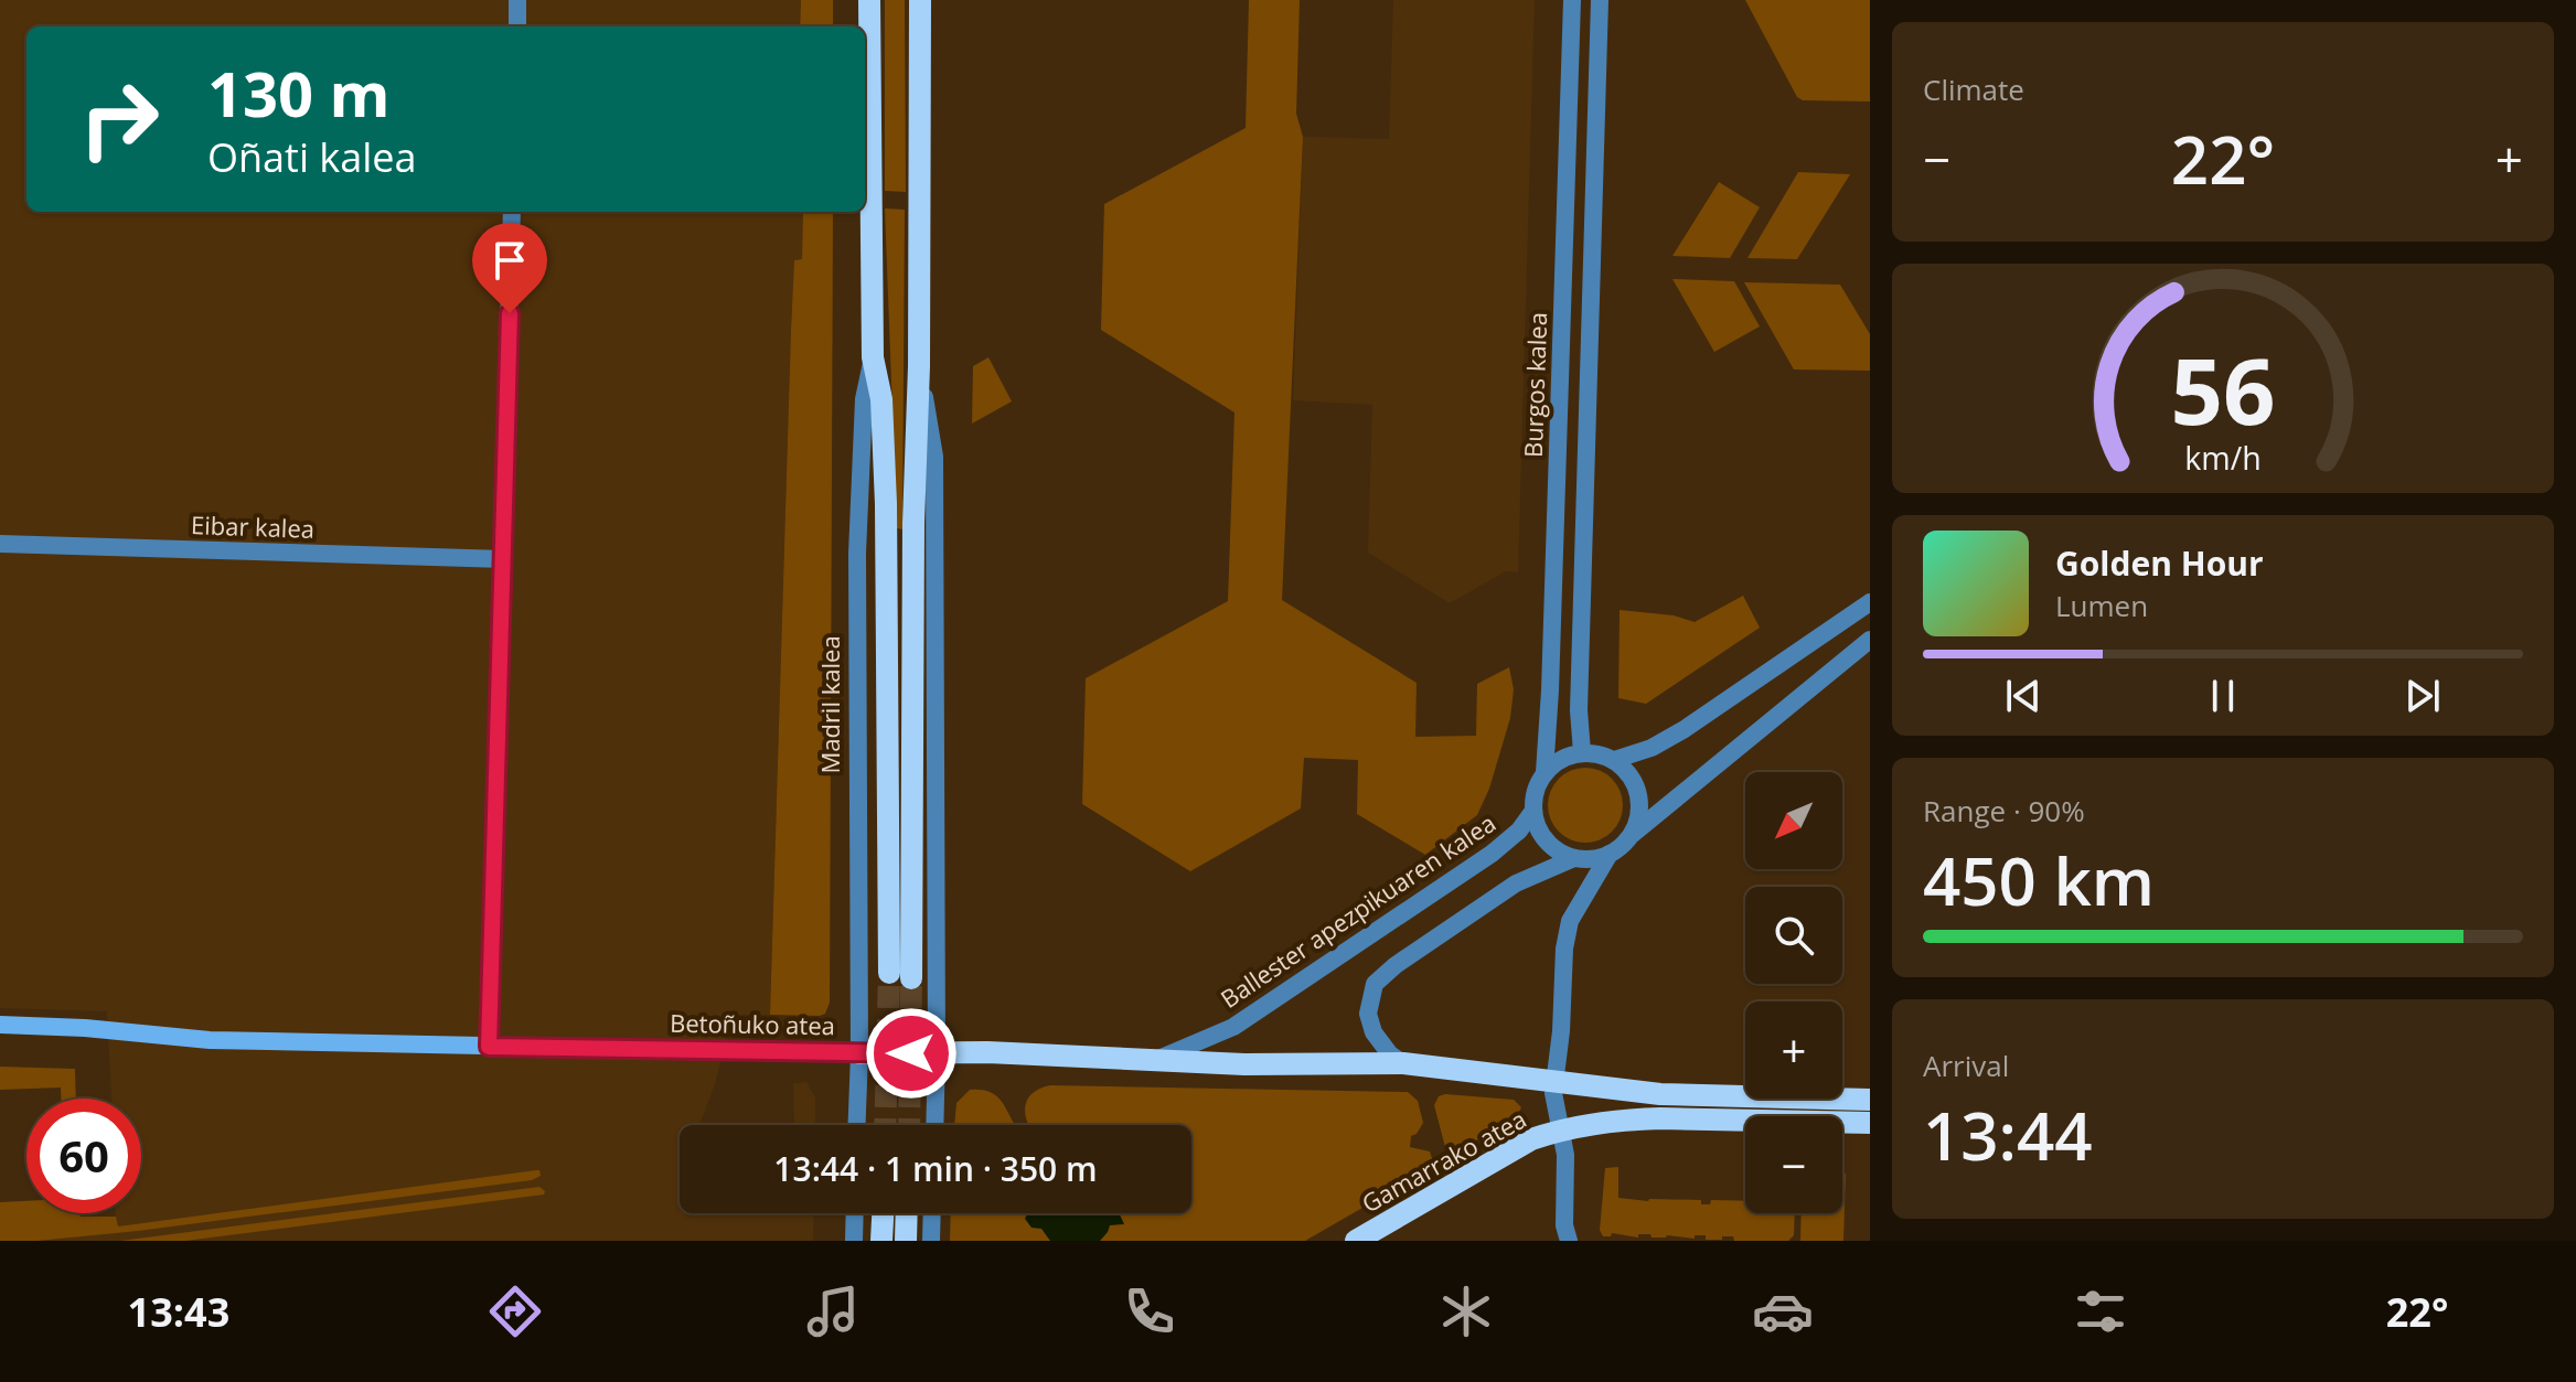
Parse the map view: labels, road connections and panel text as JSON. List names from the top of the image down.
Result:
{
  "streets": {
    "main road": ["Madril kalea", "Betoñuko atea", "Gamarrako atea"],
    "street": ["Burgos kalea", "Eibar kalea", "Ballester apezpikuaren kalea"]
  },
  "crossings": [
    ["Burgos kalea", "Ballester apezpikuaren kalea"],
    ["Madril kalea", "Betoñuko atea"],
    ["Ballester apezpikuaren kalea", "Betoñuko atea"]
  ],
  "north": "bottom left",
  "page": {
    "tile": [
      "Climate",
      ["Range · 90%", "450 km"],
      ["Arrival", "13:44"]
    ],
    "turn": ["130 m", "Oñati kalea"],
    "heat": ["−", "22°", "+"],
    "song": ["Golden Hour", "Lumen"],
    "map_buttons": ["+", "−"],
    "limit": "60",
    "trip": "13:44 · 1 min · 350 m",
    "tabs": ["13:43", "22°"],
    "gauge": ["56", "km/h"]
  }
}
